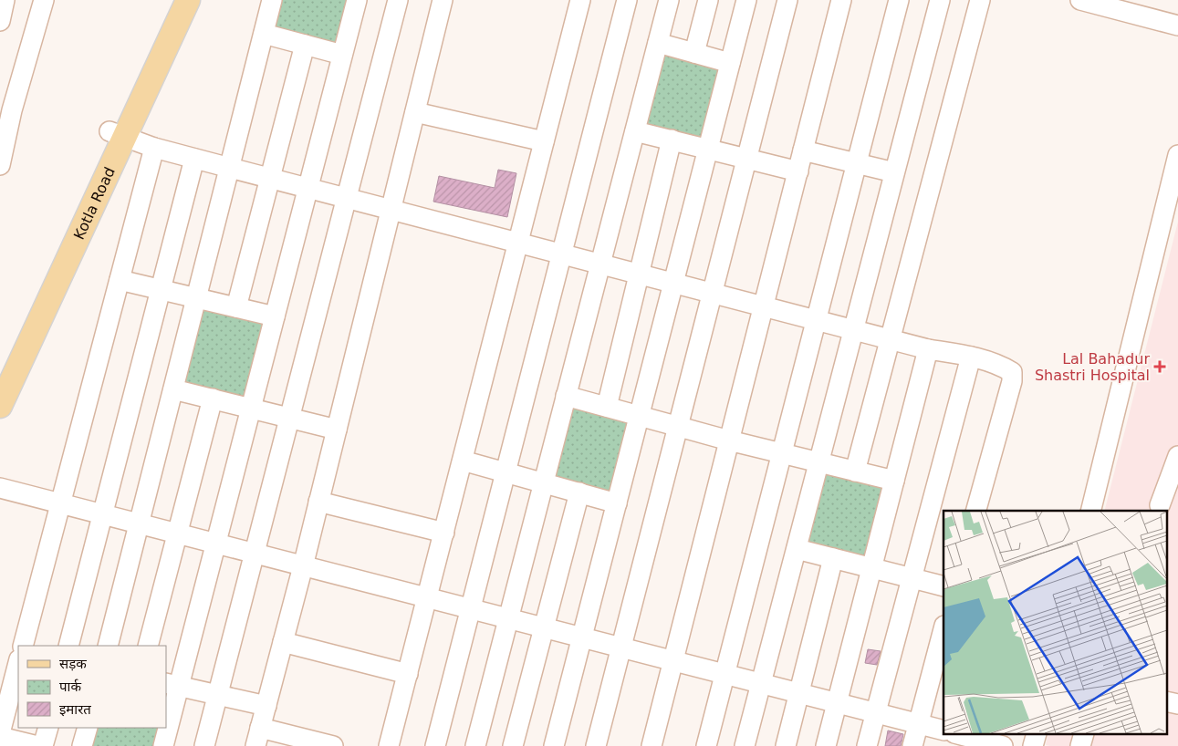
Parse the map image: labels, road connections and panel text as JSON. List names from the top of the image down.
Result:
{
  "streets": {
    "main road": ["Kotla Road"]
  },
  "places": {
    "health": ["Lal Bahadur Shastri Hospital"]
  },
  "legend": ["सड़क", "पार्क", "इमारत"]
}
